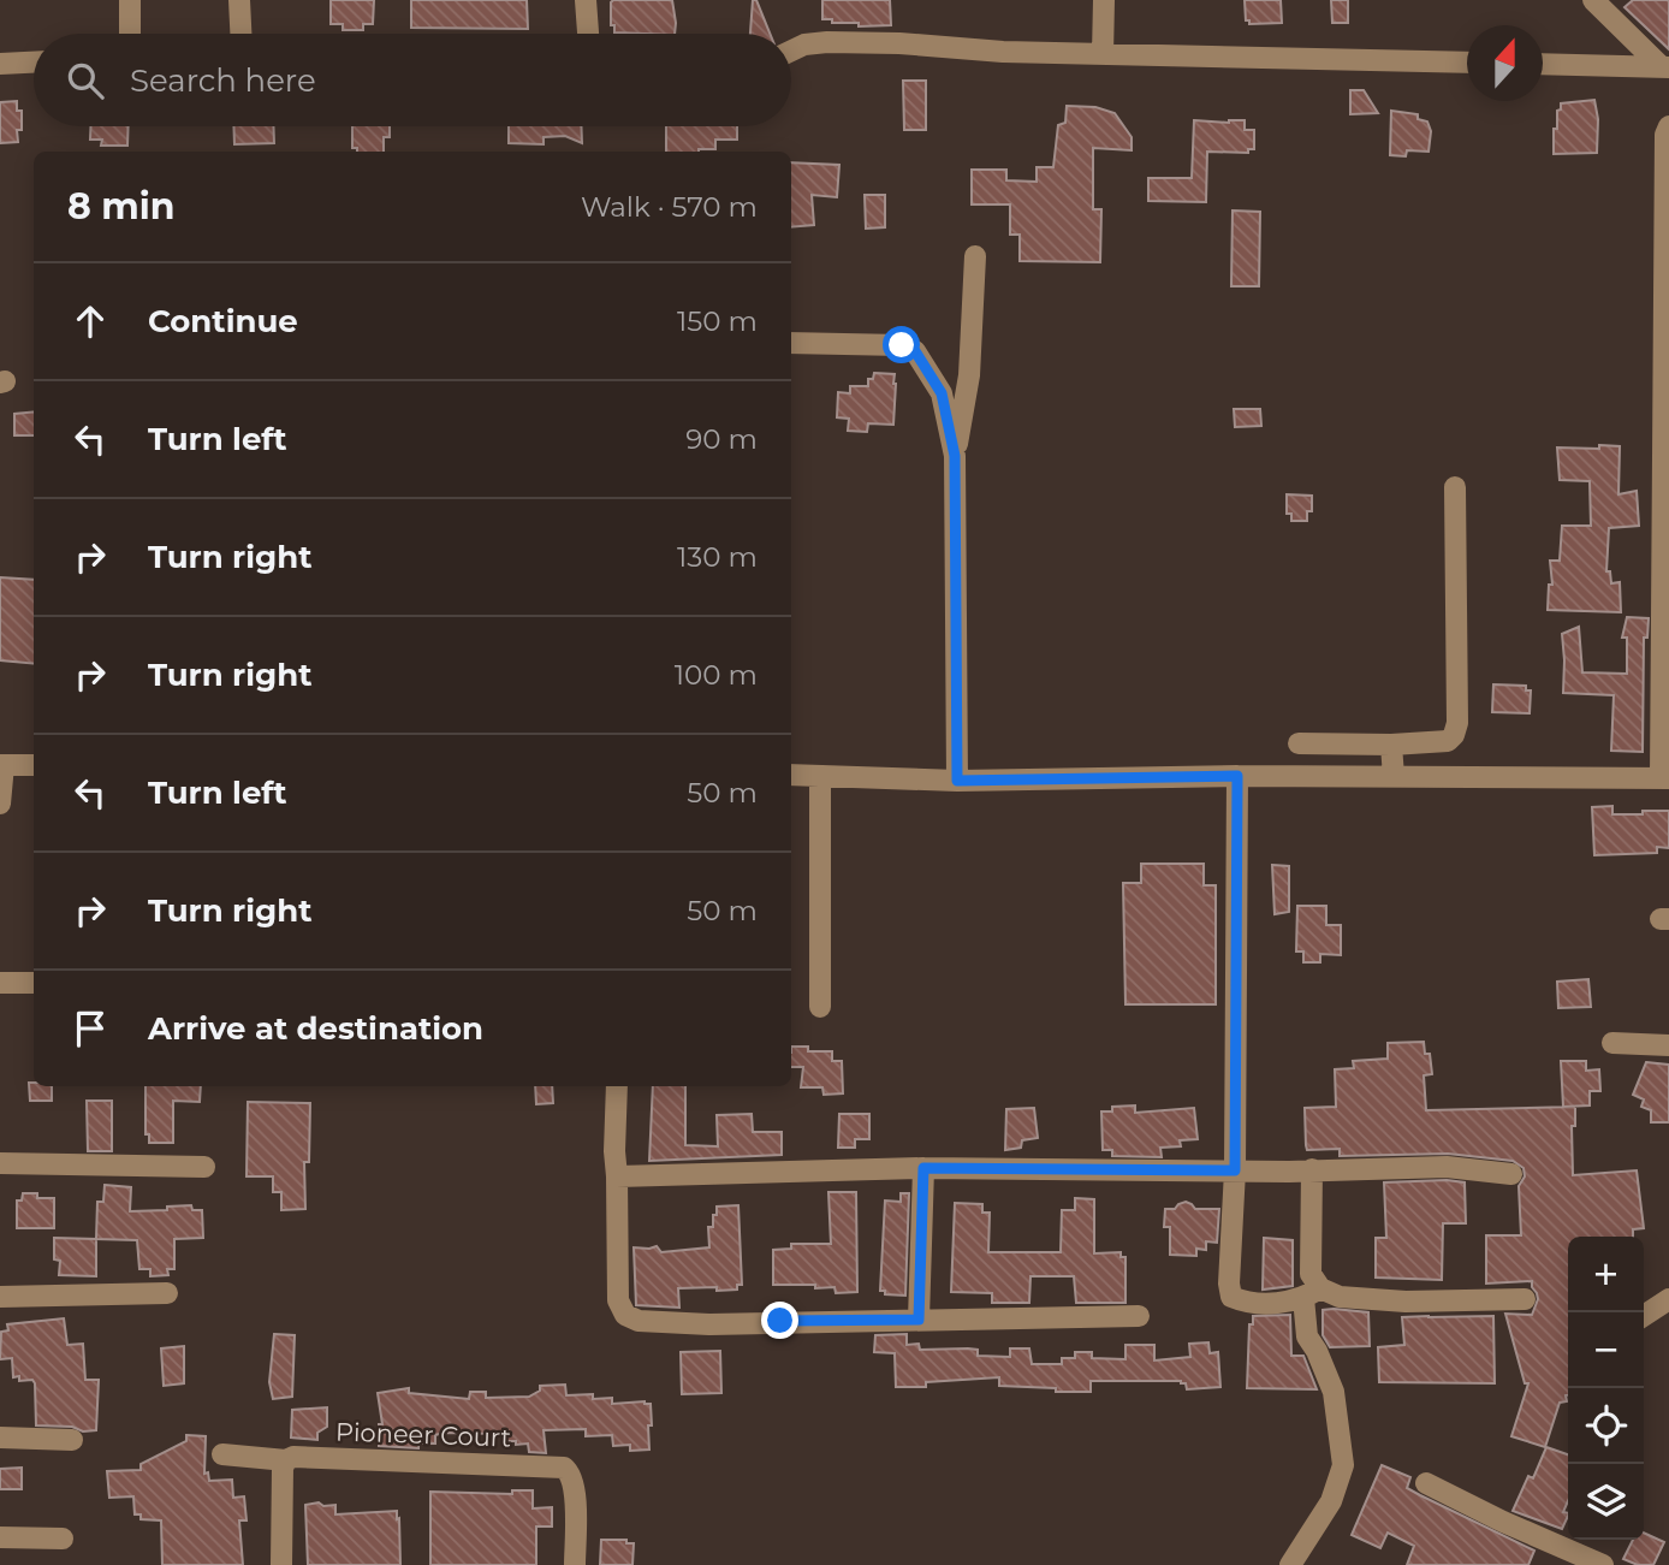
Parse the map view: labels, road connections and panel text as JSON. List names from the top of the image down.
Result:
{
  "streets": {
    "street": ["Pioneer Court"]
  },
  "north": "top",
  "page": {
    "search": "Search here",
    "heading": ["8 min", "Walk · 570 m"],
    "list": [
      ["Continue", "150 m"],
      ["Turn left", "90 m"],
      ["Turn right", "130 m"],
      ["Turn right", "100 m"],
      ["Turn left", "50 m"],
      ["Turn right", "50 m"],
      "Arrive at destination"
    ],
    "map_buttons": ["+", "−"]
  }
}
